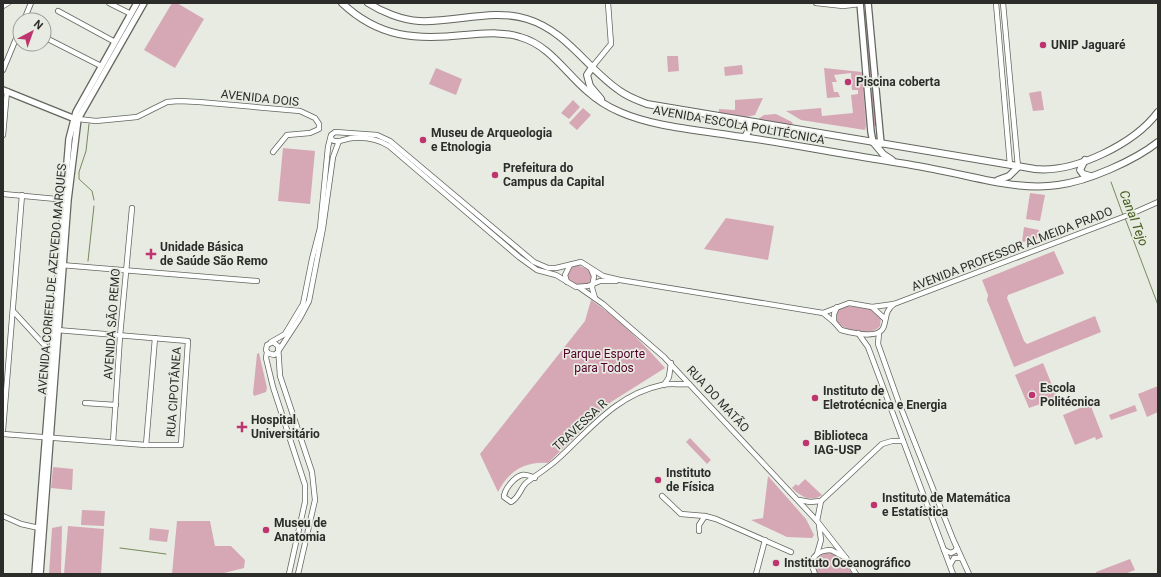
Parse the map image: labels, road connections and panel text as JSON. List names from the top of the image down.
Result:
{
  "streets": {
    "highway": ["AVENIDA ESCOLA POLITÉCNICA"],
    "main road": ["AVENIDA CORIFEU DE AZEVEDO MARQUES"],
    "street": [
      "AVENIDA DOIS",
      "AVENIDA PROFESSOR ALMEIDA PRADO",
      "AVENIDA SÃO REMO",
      "RUA CIPOTÂNEA",
      "RUA DO MATÃO",
      "TRAVESSA R"
    ]
  },
  "crossings": [
    ["AVENIDA DOIS", "AVENIDA CORIFEU DE AZEVEDO MARQUES"],
    ["RUA DO MATÃO", "TRAVESSA R"]
  ],
  "water": ["Canal Tejo"],
  "parks": ["Parque Esporte para Todos"],
  "places": {
    "other": [
      "UNIP Jaguaré",
      "Piscina coberta",
      "Museu de Arqueologia e Etnologia",
      "Prefeitura do Campus da Capital",
      "Escola Politécnica",
      "Instituto de Eletrotécnica e Energia",
      "Biblioteca IAG-USP",
      "Instituto de Física",
      "Instituto de Matemática e Estatística",
      "Museu de Anatomia",
      "Instituto Oceanográfico"
    ],
    "health": ["Unidade Básica de Saúde São Remo", "Hospital Universitário"]
  },
  "north": "top right"
}
